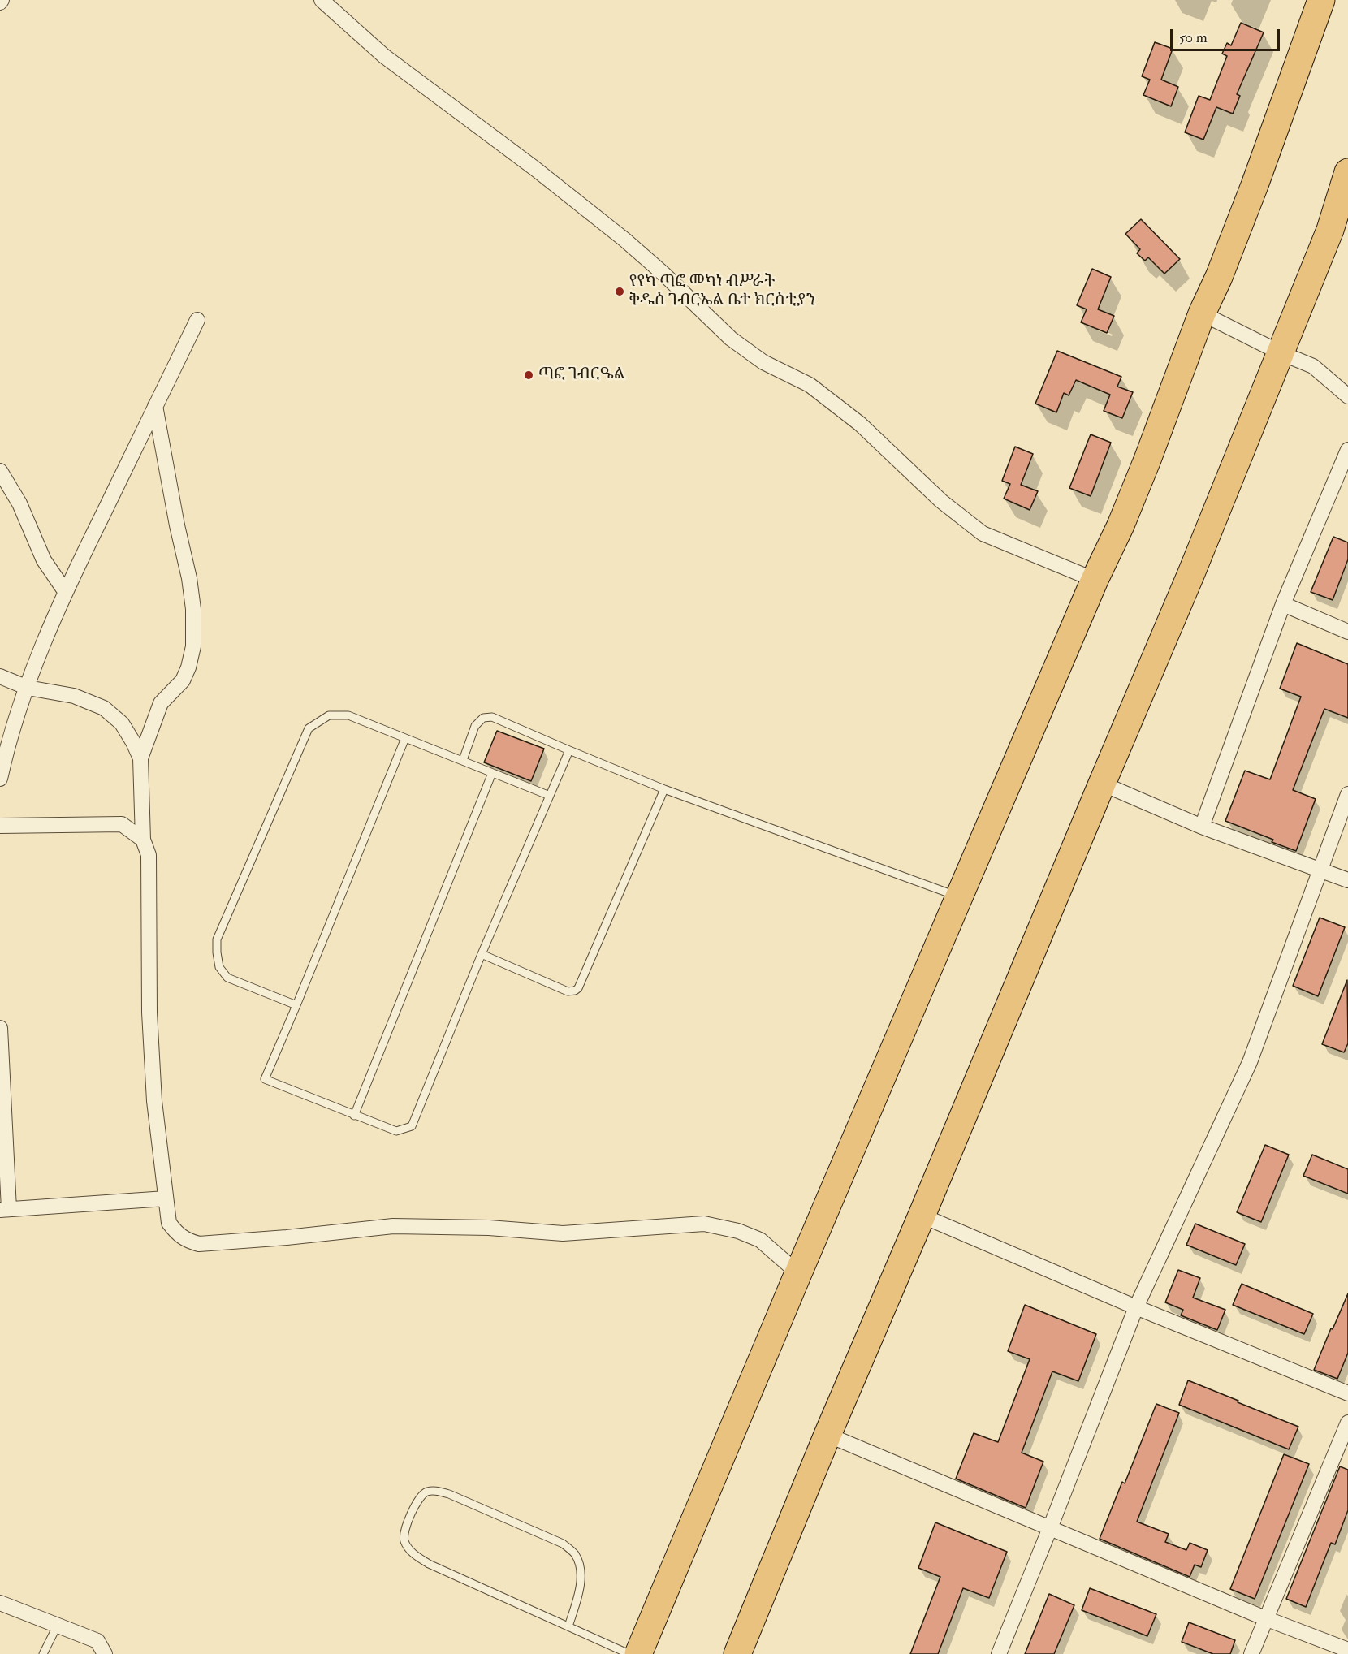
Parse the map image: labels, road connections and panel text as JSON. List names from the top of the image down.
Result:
{
  "places": ["የየካ ጣፎ መካነ ብሥራት ቅዱስ ገብርኤል ቤተ ክርስቲያን", "ጣፎ ገብርዔል"],
  "scale_bar": "50 m"
}
